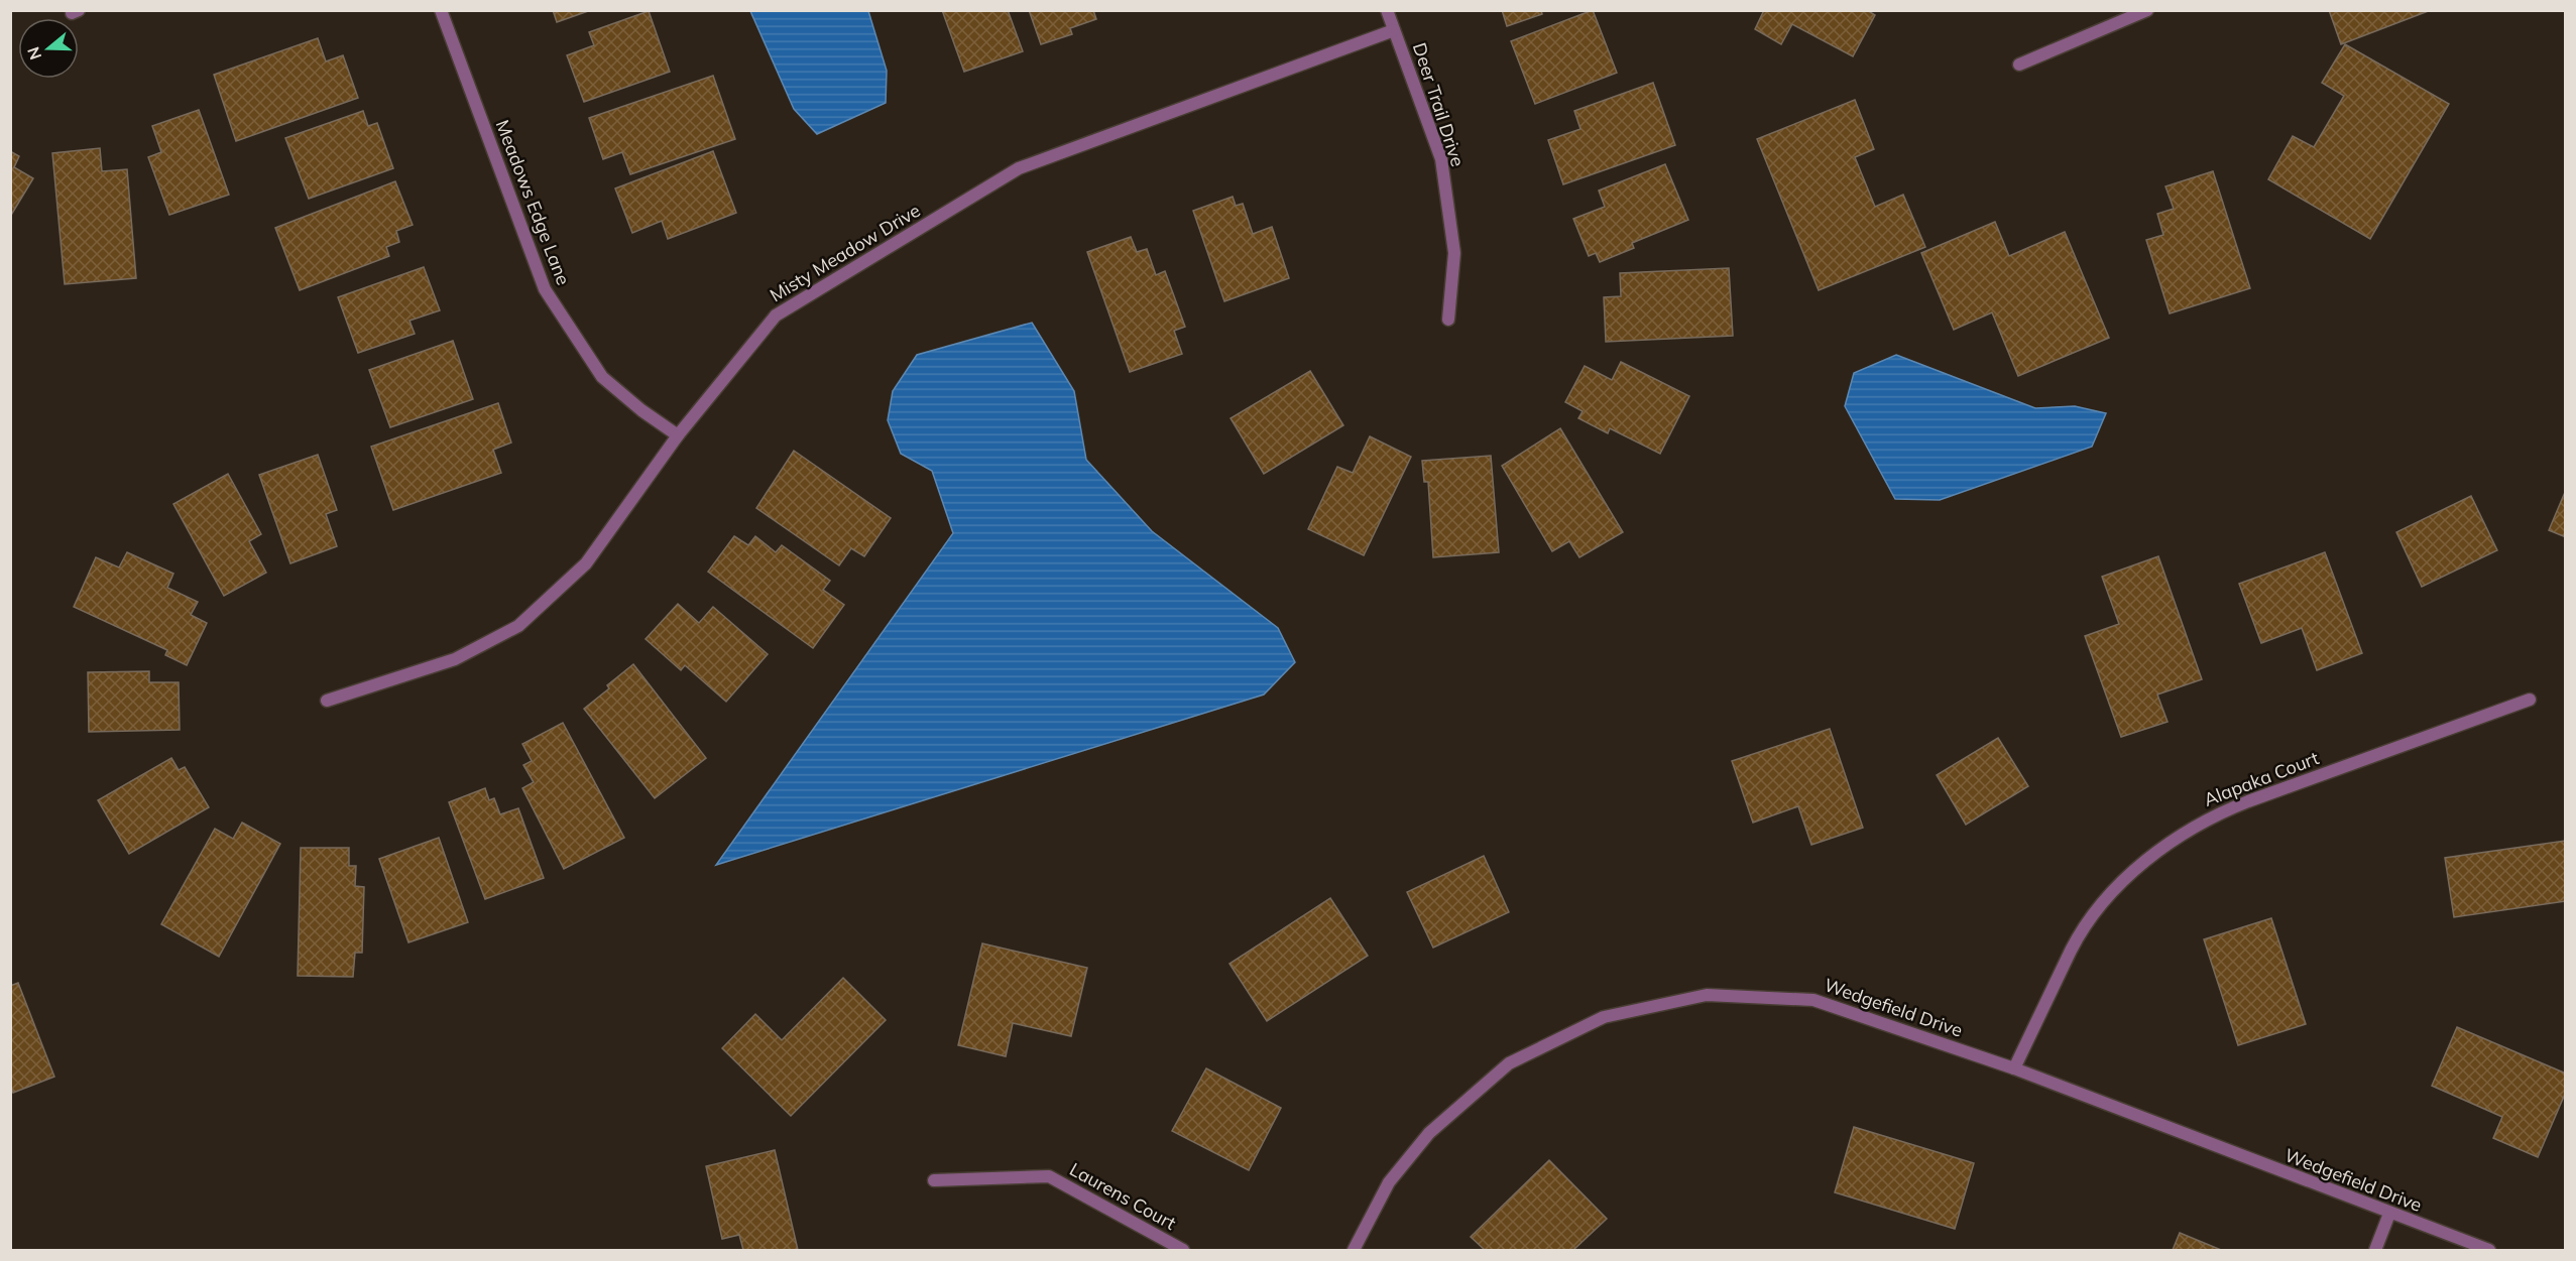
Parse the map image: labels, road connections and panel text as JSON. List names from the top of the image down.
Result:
{
  "streets": {
    "street": [
      "Deer Trail Drive",
      "Meadows Edge Lane",
      "Misty Meadow Drive",
      "Alapaka Court",
      "Wedgefield Drive",
      "Laurens Court"
    ]
  },
  "crossings": [
    ["Deer Trail Drive", "Misty Meadow Drive"],
    ["Meadows Edge Lane", "Misty Meadow Drive"],
    ["Alapaka Court", "Wedgefield Drive"]
  ],
  "north": "left"
}
